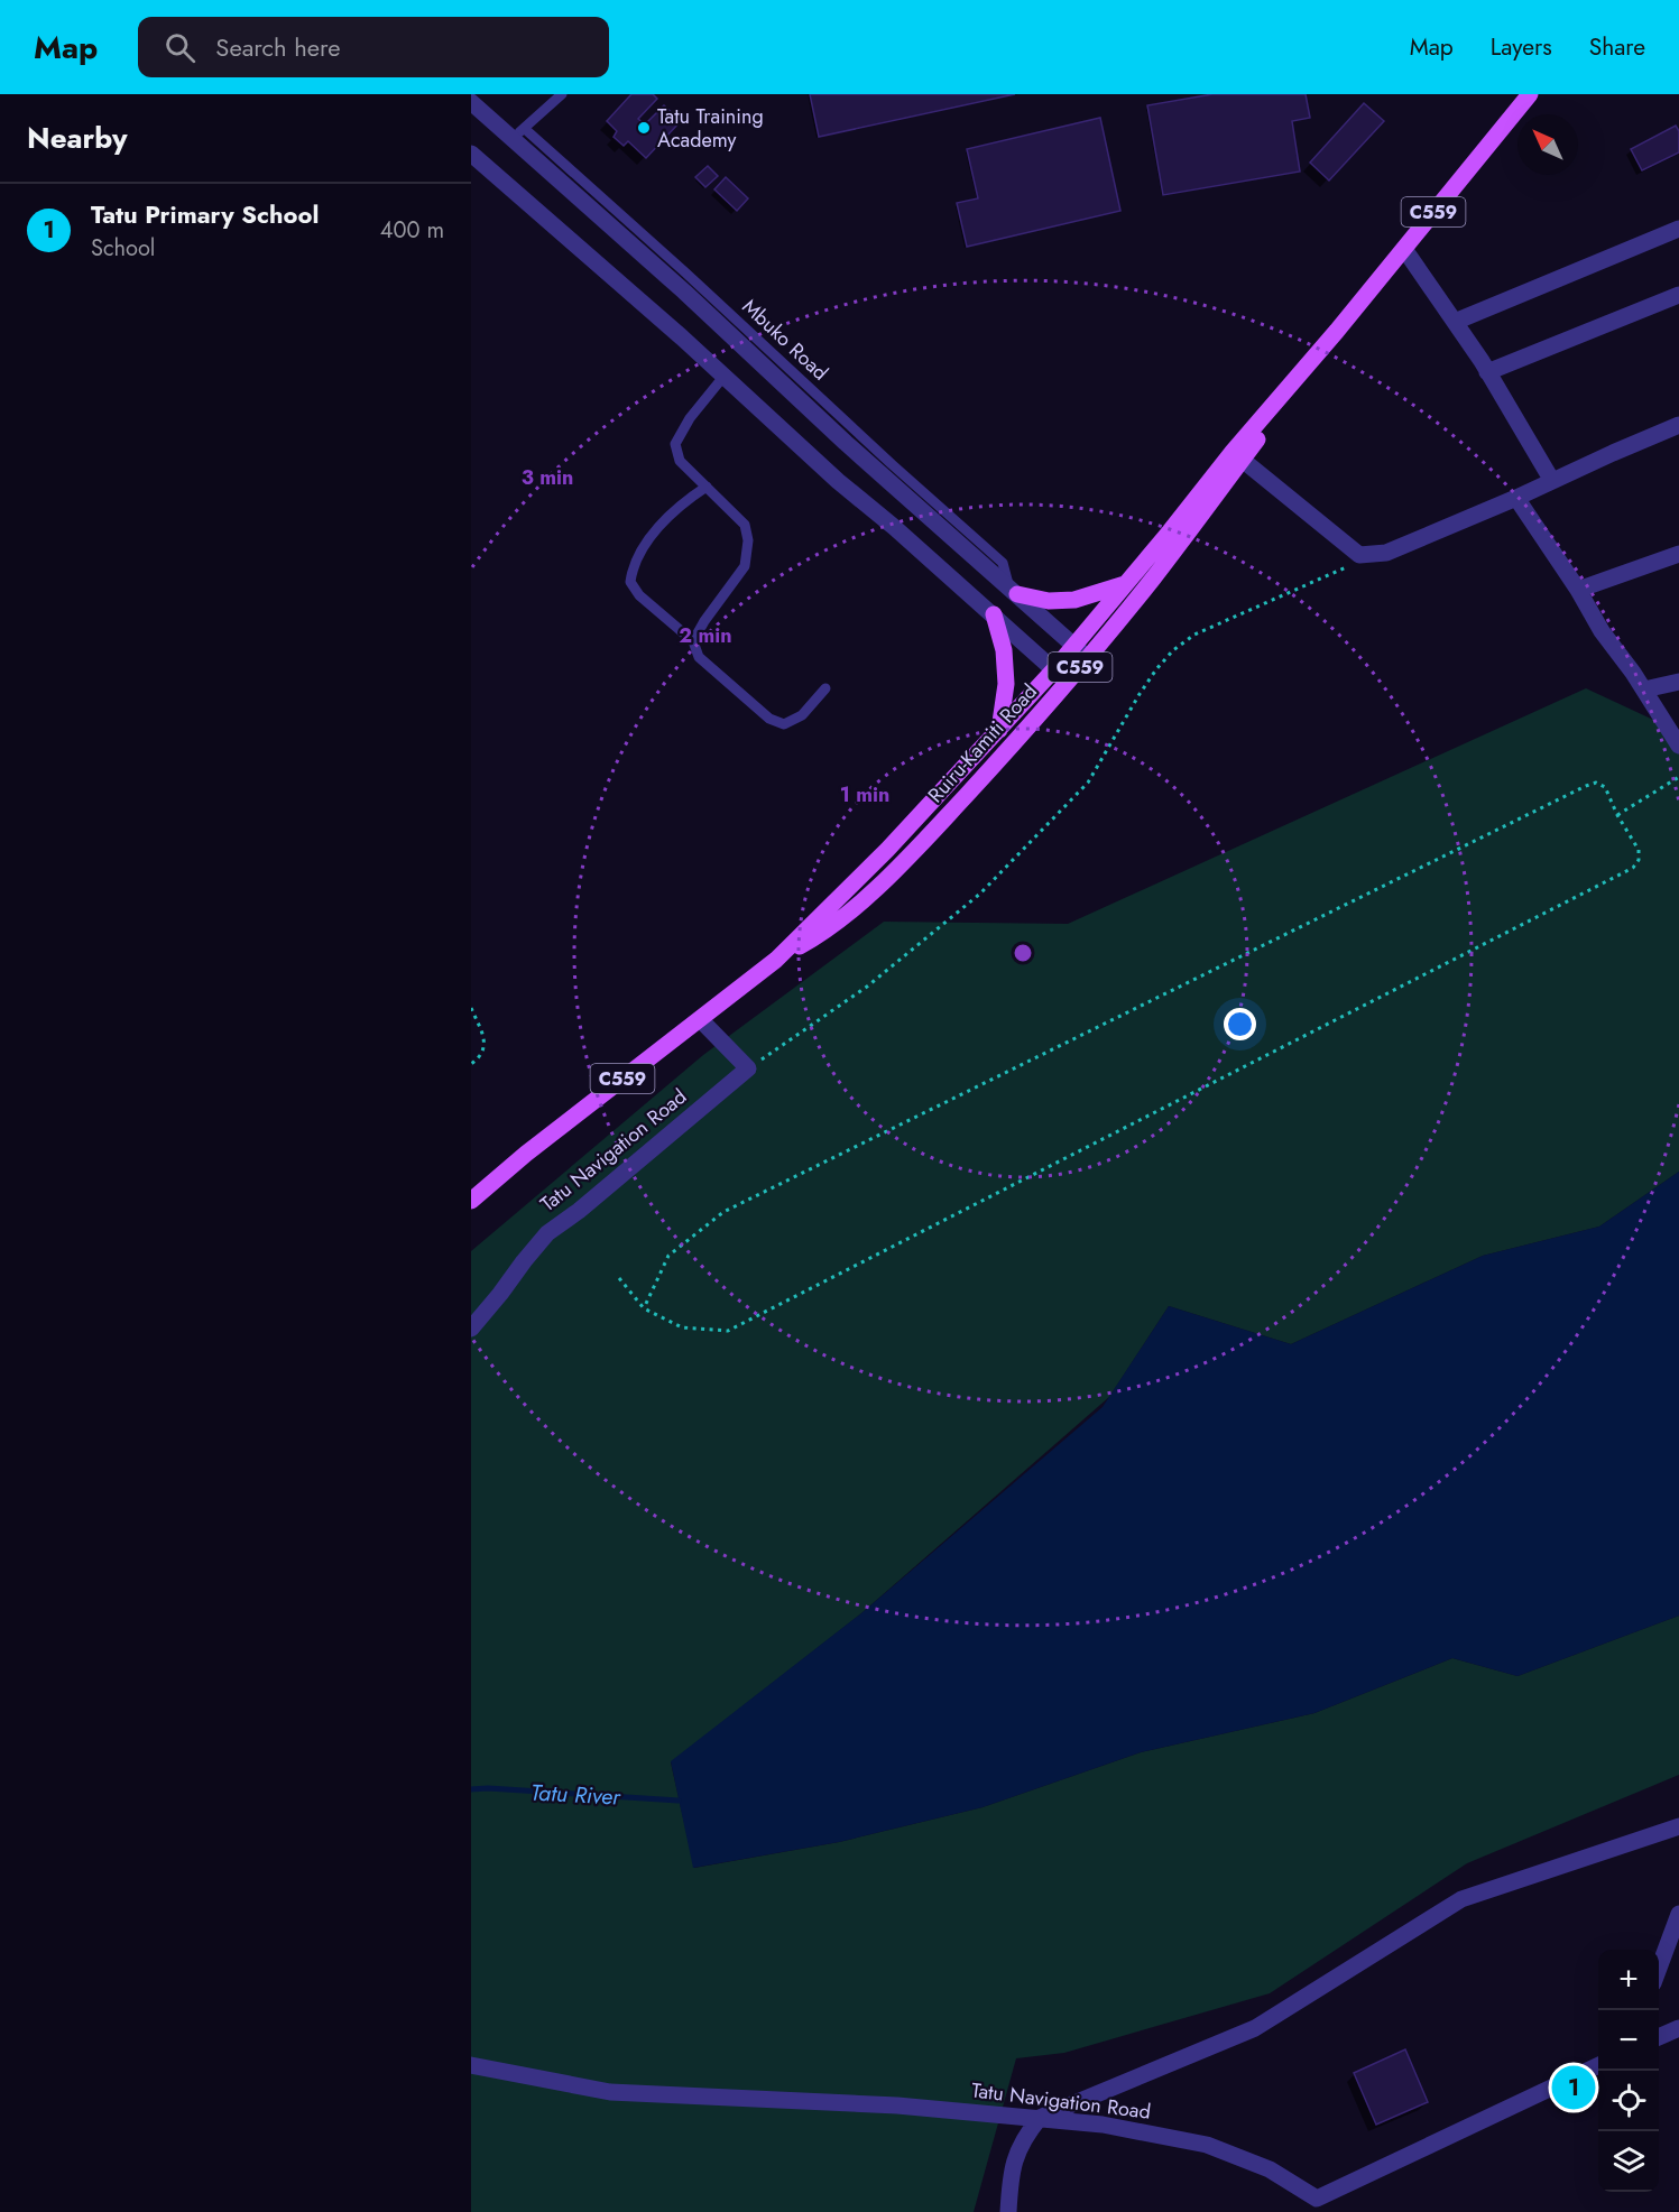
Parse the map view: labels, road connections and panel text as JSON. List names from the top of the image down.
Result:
{
  "streets": {
    "main road": ["C559", "Ruiru-Kamiti Road"],
    "street": ["Tatu Navigation Road"],
    "lane": ["Mbuko Road"]
  },
  "water": ["Tatu River"],
  "places": ["Tatu Training Academy"],
  "north": "top left",
  "page": {
    "header": "Map",
    "search": "Search here",
    "nav": ["Map", "Layers", "Share"],
    "heading": "Nearby",
    "list": [
      {
        "mark": "1",
        "name": "Tatu Primary School",
        "note": "School",
        "value": "400 m"
      }
    ],
    "map_buttons": ["+", "−"],
    "pins": "1"
  },
  "rings": ["3 min", "2 min", "1 min"]
}
